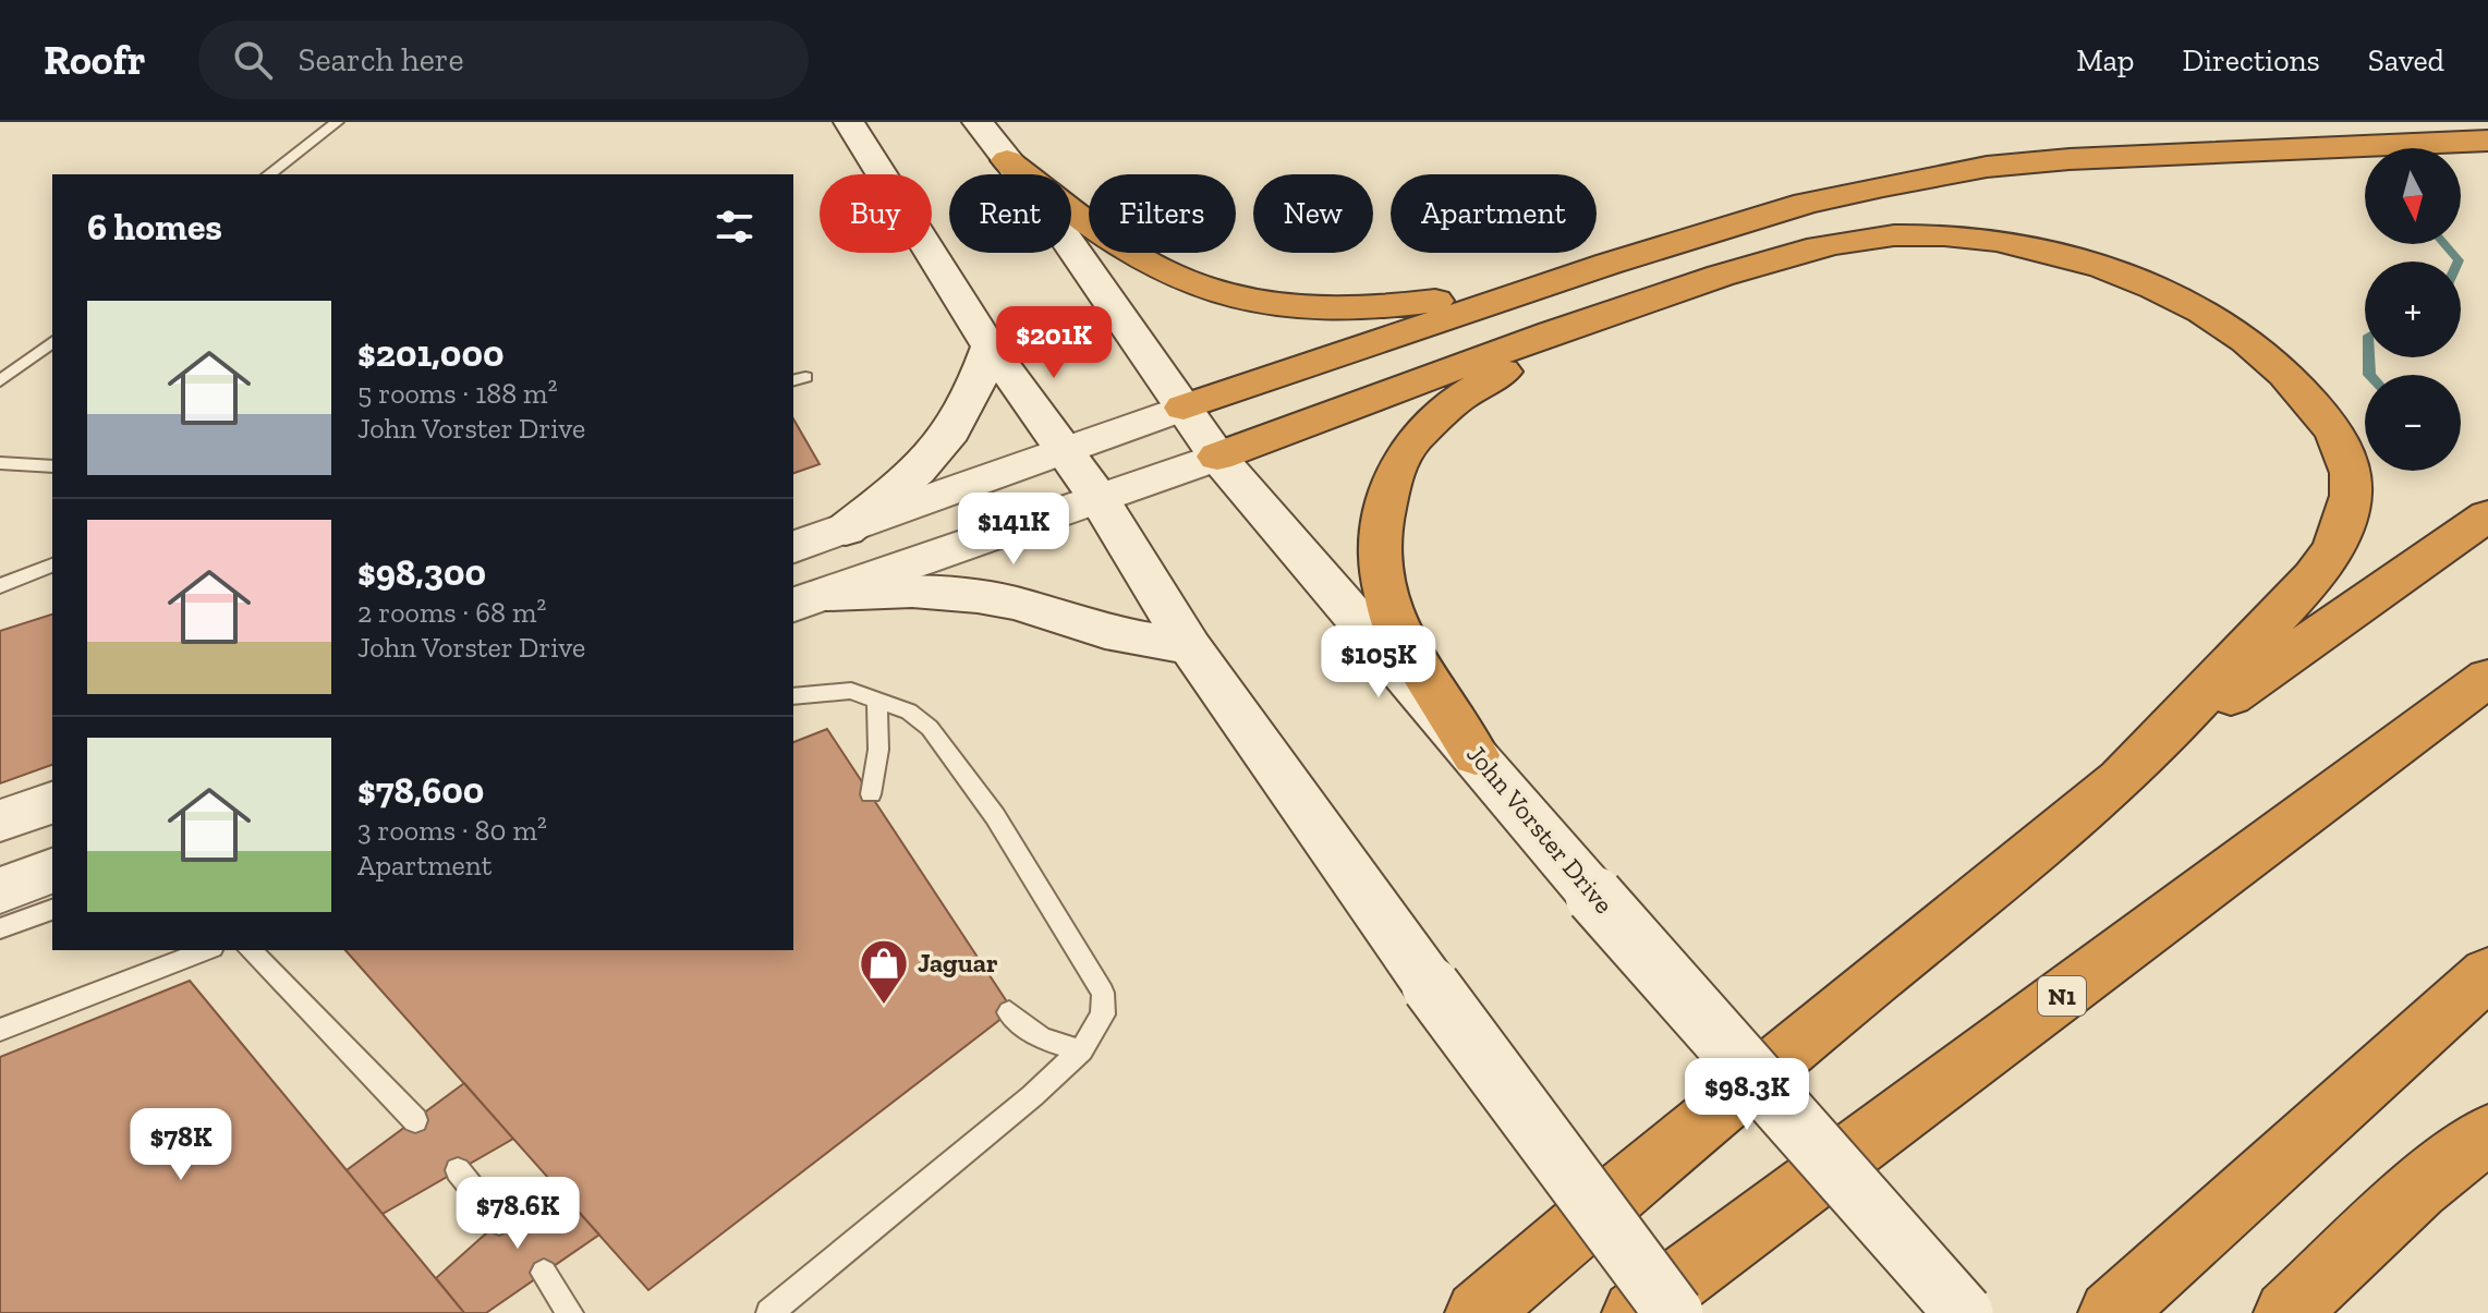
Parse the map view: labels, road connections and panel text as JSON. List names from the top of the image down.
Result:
{
  "streets": {
    "highway": ["N1"],
    "main road": ["John Vorster Drive"]
  },
  "places": {
    "shop": ["Jaguar"]
  },
  "north": "bottom",
  "page": {
    "header": "Roofr",
    "search": "Search here",
    "nav": ["Map", "Directions", "Saved"],
    "map_buttons": ["+", "−"],
    "chip": [
      "Buy",
      "Rent",
      "Filters",
      "New",
      "Apartment"
    ],
    "heading": "6 homes",
    "list": [
      {
        "name": "$201,000",
        "note": "5 rooms · 188 m² · John Vorster Drive"
      },
      {
        "name": "$98,300",
        "note": "2 rooms · 68 m² · John Vorster Drive"
      },
      {
        "name": "$78,600",
        "note": "3 rooms · 80 m² · Apartment"
      }
    ],
    "price": [
      "$201K",
      "$141K",
      "$105K",
      "$98.3K",
      "$78K",
      "$78.6K"
    ]
  }
}
